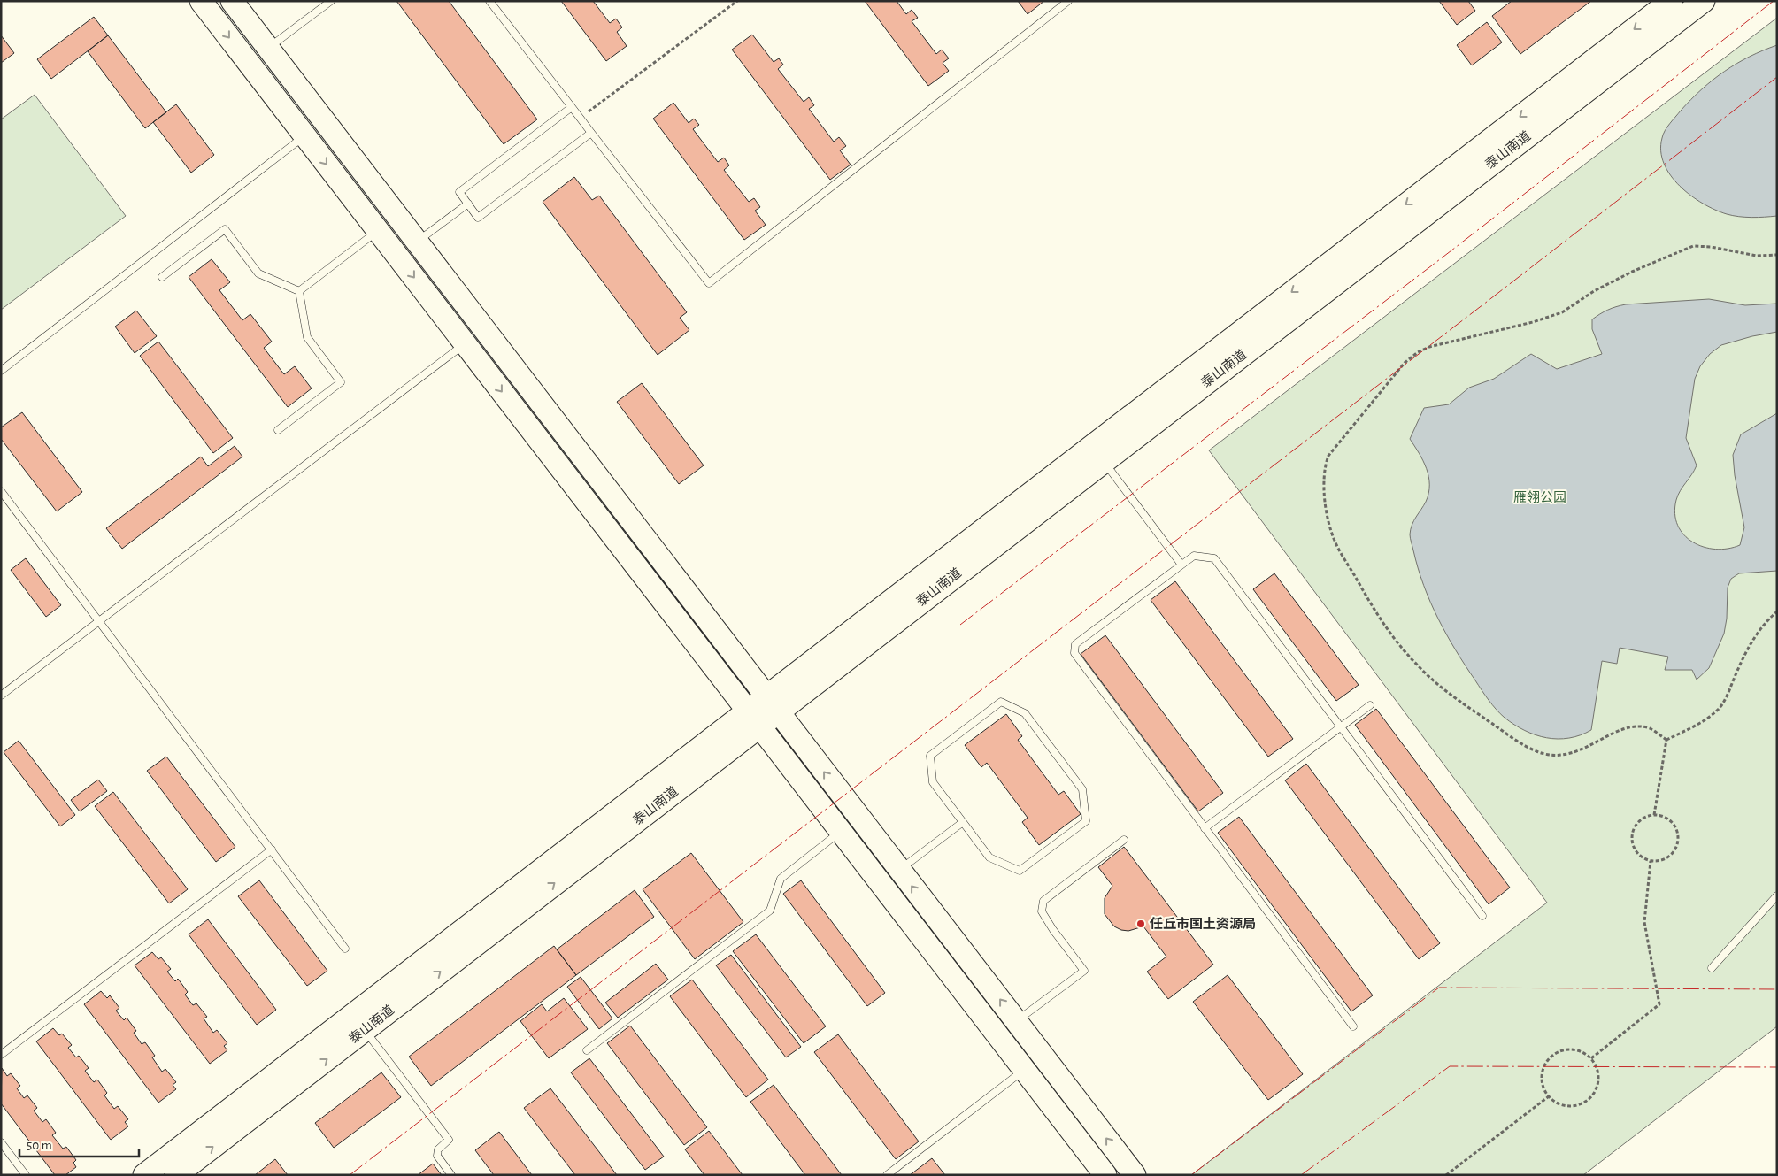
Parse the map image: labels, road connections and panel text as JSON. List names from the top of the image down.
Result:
{
  "streets": {
    "main road": ["泰山南道"]
  },
  "parks": ["雁翎公园"],
  "places": ["任丘市国土资源局"],
  "scale_bar": "50 m"
}
